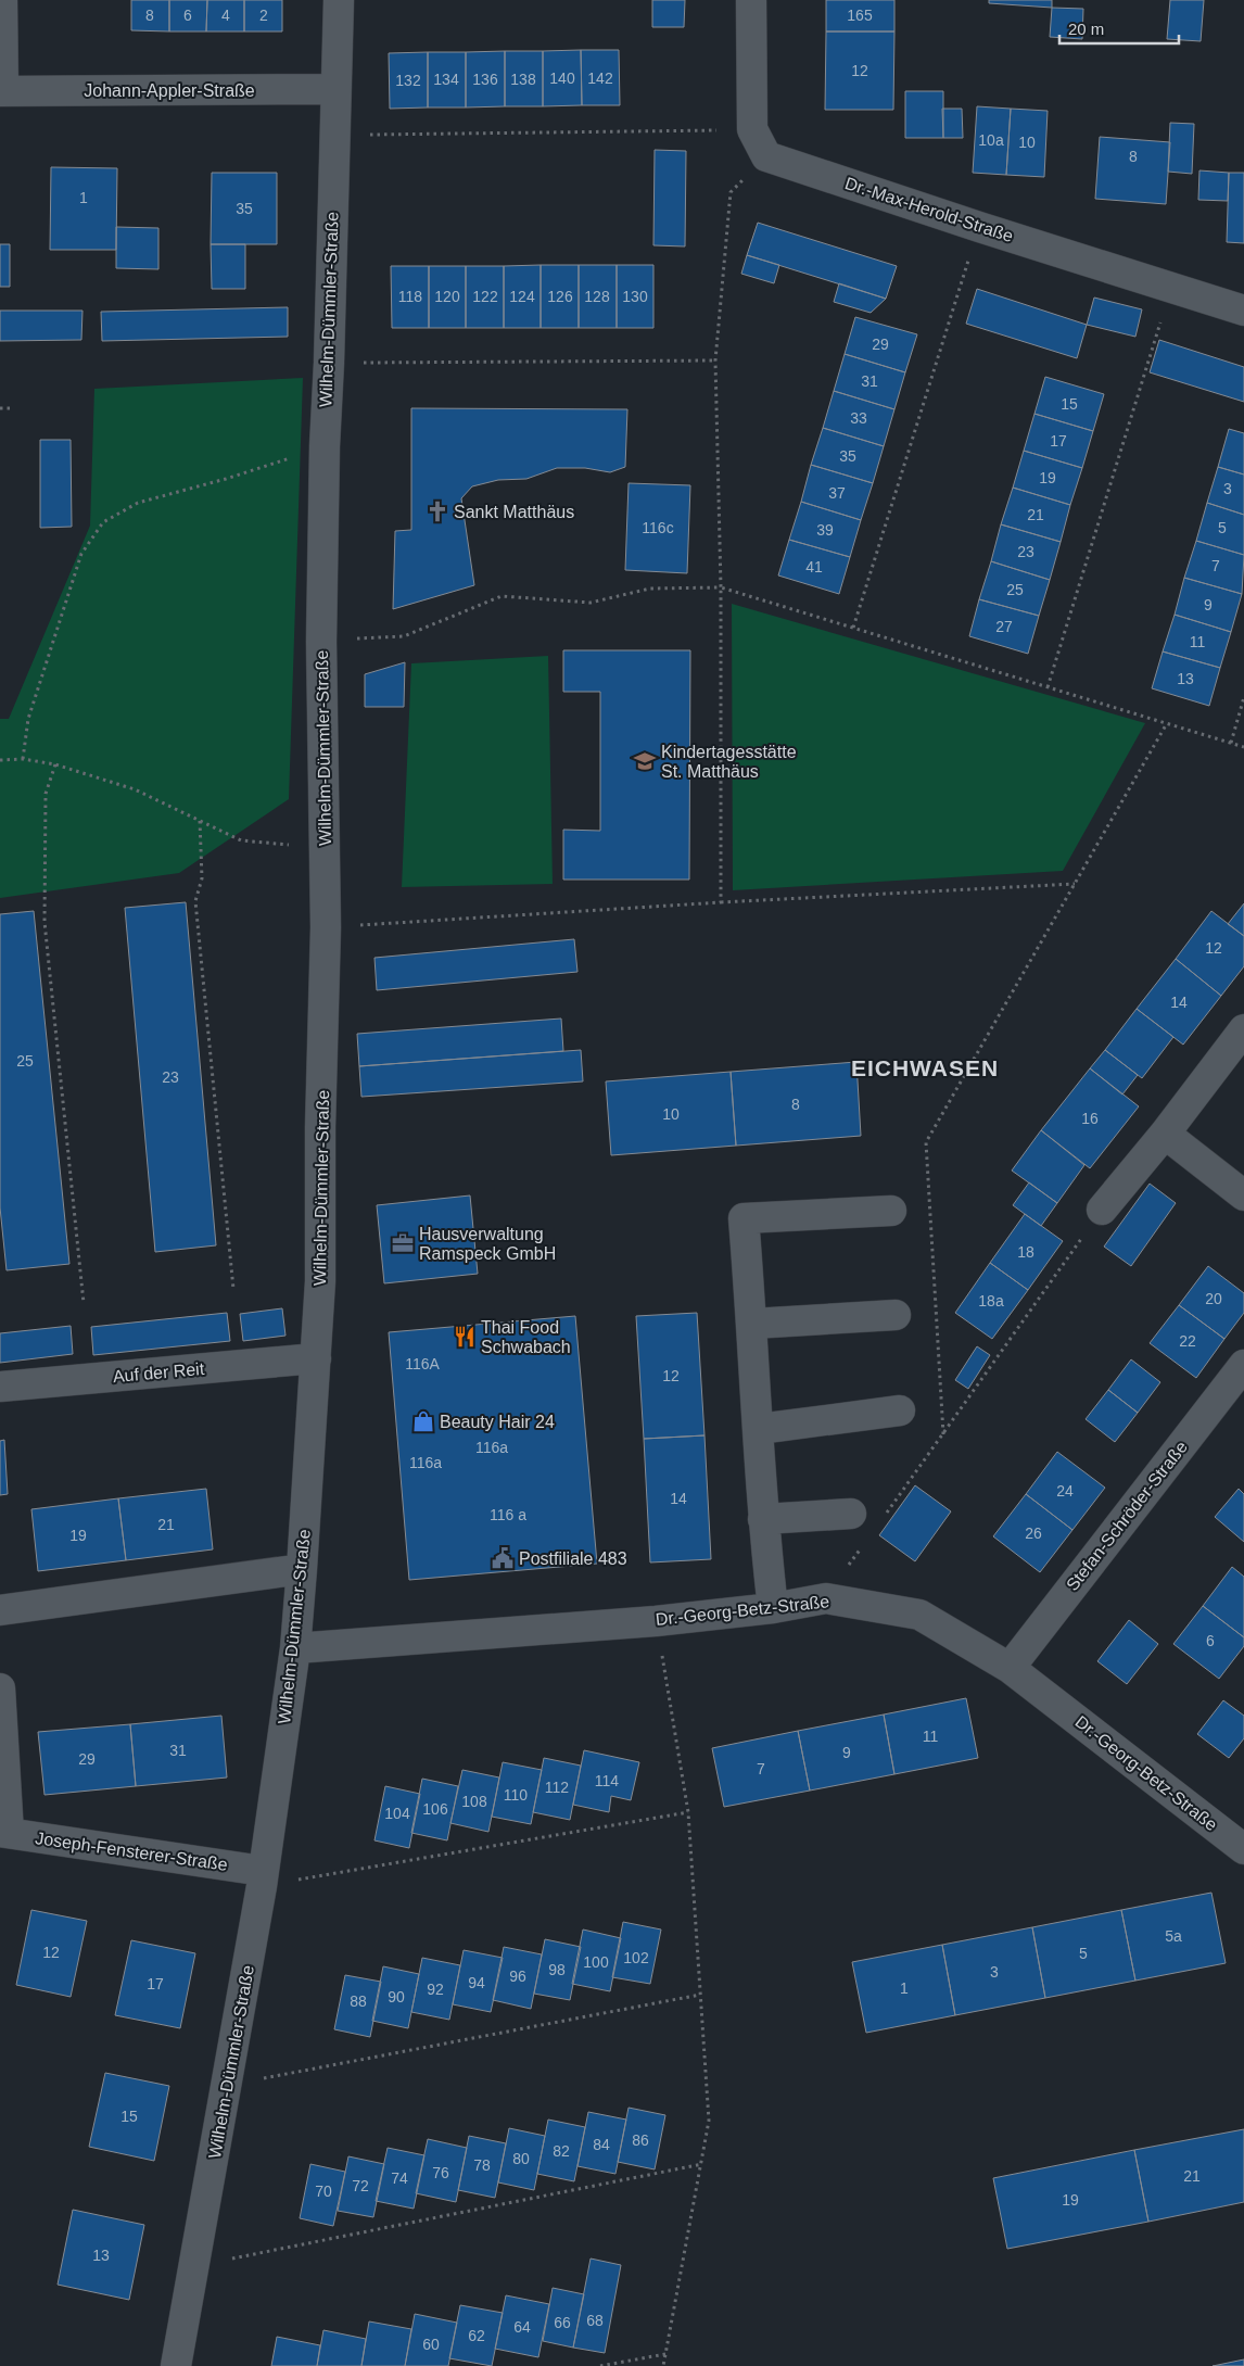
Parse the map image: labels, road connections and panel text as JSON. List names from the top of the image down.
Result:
{
  "streets": {
    "street": [
      "Johann-Appler-Straße",
      "Dr.-Max-Herold-Straße",
      "Wilhelm-Dümmler-Straße",
      "Auf der Reit",
      "Stefan-Schröder-Straße",
      "Dr.-Georg-Betz-Straße",
      "Joseph-Fensterer-Straße"
    ]
  },
  "crossings": [
    ["Johann-Appler-Straße", "Wilhelm-Dümmler-Straße"],
    ["Wilhelm-Dümmler-Straße", "Auf der Reit"],
    ["Wilhelm-Dümmler-Straße", "Dr.-Georg-Betz-Straße"],
    ["Wilhelm-Dümmler-Straße", "Joseph-Fensterer-Straße"],
    ["Stefan-Schröder-Straße", "Dr.-Georg-Betz-Straße"]
  ],
  "districts": ["EICHWASEN"],
  "places": {
    "church": ["Sankt Matthäus"],
    "school or university": ["Kindertagesstätte St. Matthäus"],
    "office": ["Hausverwaltung Ramspeck GmbH"],
    "restaurant": ["Thai Food Schwabach"],
    "shop": ["Beauty Hair 24"],
    "public building": ["Postfiliale 483"]
  },
  "house_numbers": [
    "8",
    "6",
    "4",
    "2",
    "165",
    "12",
    "140",
    "142",
    "134",
    "136",
    "138",
    "132",
    "10a",
    "10",
    "8",
    "1",
    "35",
    "118",
    "120",
    "122",
    "124",
    "126",
    "128",
    "130",
    "29",
    "31",
    "15",
    "33",
    "17",
    "35",
    "19",
    "3",
    "37",
    "21",
    "116c",
    "5",
    "39",
    "23",
    "7",
    "41",
    "25",
    "9",
    "27",
    "11",
    "13",
    "12",
    "14",
    "25",
    "23",
    "8",
    "10",
    "16",
    "18",
    "20",
    "18a",
    "22",
    "116A",
    "12",
    "116a",
    "116a",
    "24",
    "14",
    "116 a",
    "21",
    "26",
    "19",
    "6",
    "11",
    "31",
    "9",
    "29",
    "7",
    "114",
    "112",
    "110",
    "108",
    "106",
    "104",
    "5a",
    "12",
    "5",
    "102",
    "100",
    "98",
    "3",
    "96",
    "94",
    "17",
    "1",
    "92",
    "90",
    "88",
    "15",
    "86",
    "84",
    "82",
    "80",
    "78",
    "76",
    "21",
    "74",
    "72",
    "70",
    "19",
    "13",
    "68",
    "66",
    "64",
    "62",
    "60"
  ],
  "scale_bar": "20 m"
}
